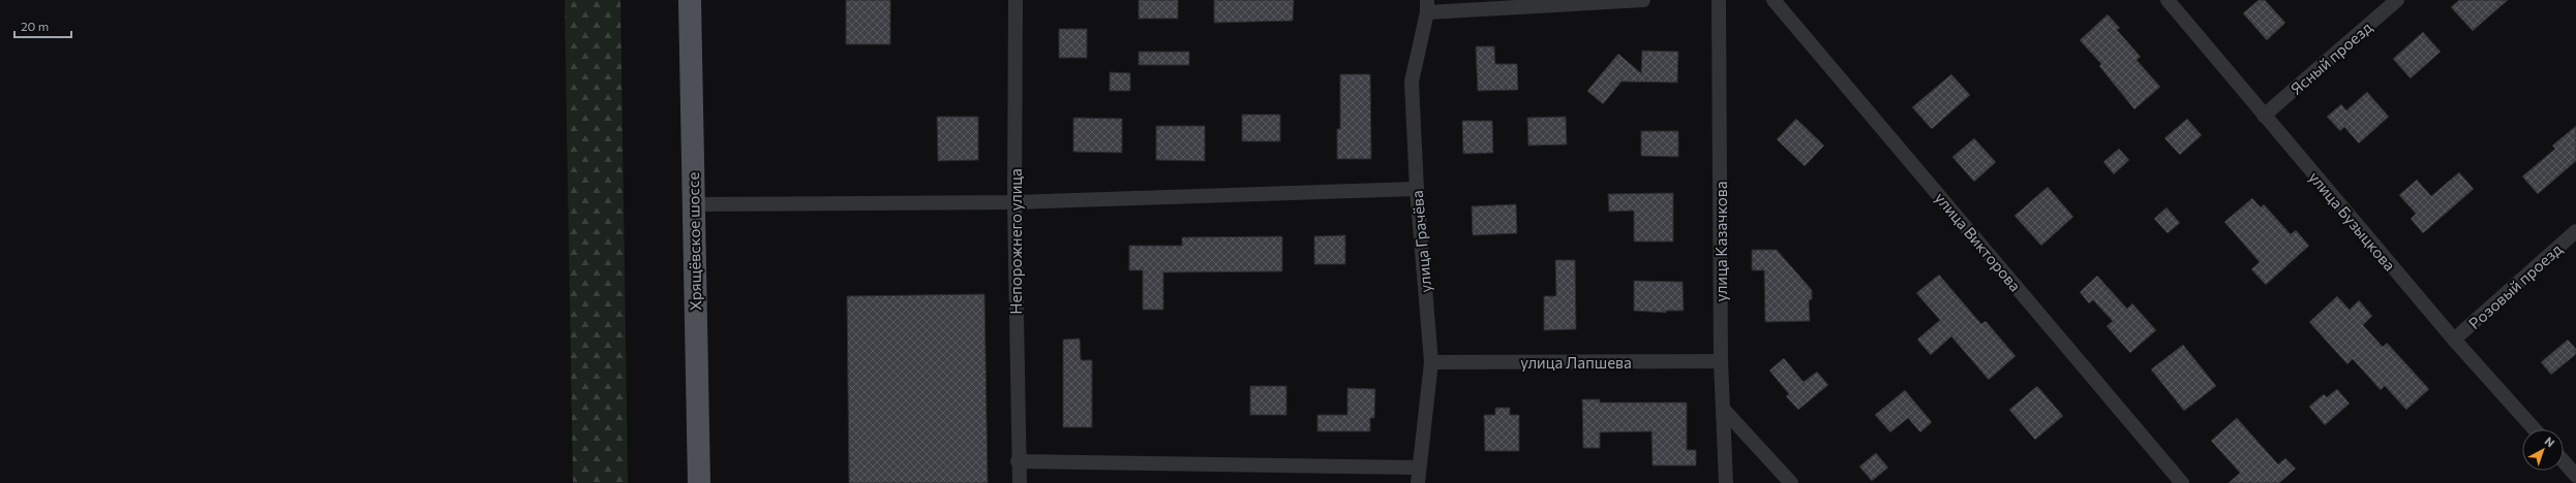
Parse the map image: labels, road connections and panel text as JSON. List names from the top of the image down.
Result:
{
  "streets": {
    "main road": ["Хрящёвское шоссе"],
    "street": [
      "Ясный проезд",
      "улица Бузыцкова",
      "Непорожнего улица",
      "улица Грачёва",
      "улица Казачкова",
      "улица Викторова",
      "Розовый проезд",
      "улица Лапшева"
    ]
  },
  "crossings": [
    ["Ясный проезд", "улица Бузыцкова"],
    ["улица Бузыцкова", "Розовый проезд"],
    ["улица Грачёва", "улица Лапшева"],
    ["улица Казачкова", "улица Лапшева"]
  ],
  "scale_bar": "20 m",
  "north": "top right"
}
